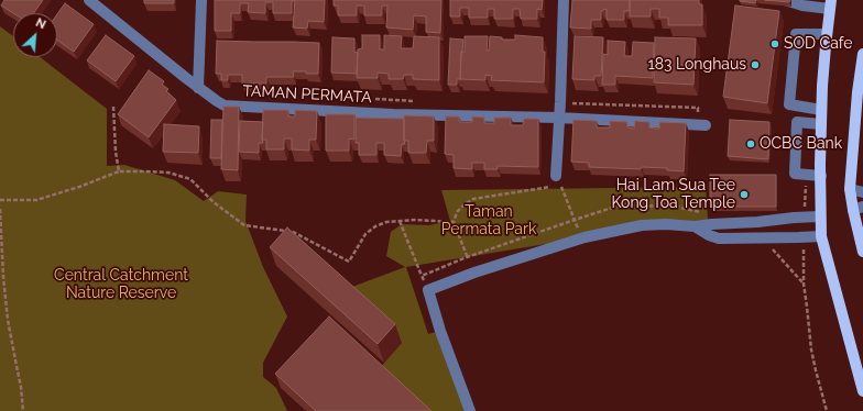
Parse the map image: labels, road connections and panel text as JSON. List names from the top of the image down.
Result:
{
  "streets": {
    "street": ["TAMAN PERMATA"]
  },
  "parks": ["Taman Permata Park", "Central Catchment Nature Reserve"],
  "places": [
    "SOD Cafe",
    "183 Longhaus",
    "OCBC Bank",
    "Hai Lam Sua Tee Kong Toa Temple"
  ],
  "north": "top right"
}
